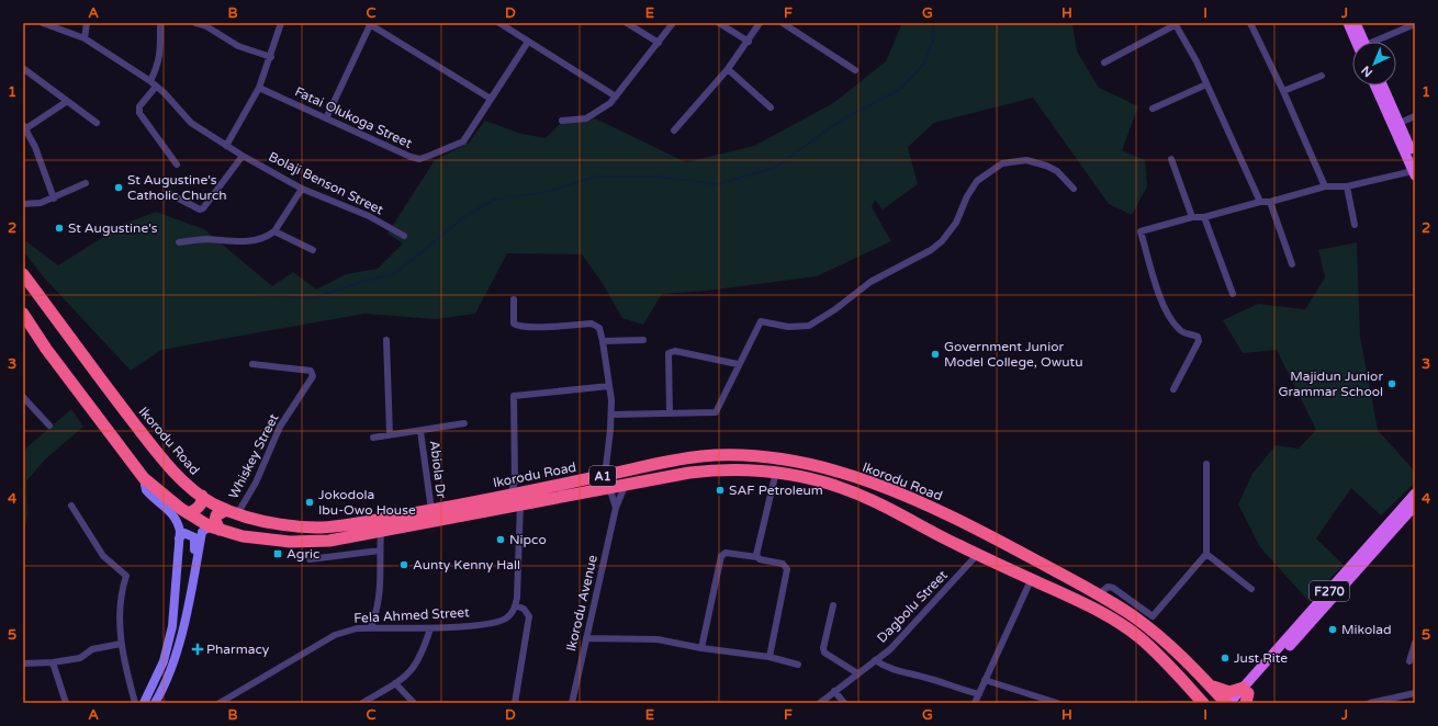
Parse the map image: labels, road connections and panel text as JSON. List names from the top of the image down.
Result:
{
  "streets": {
    "highway": ["Ikorodu Road", "A1"],
    "main road": ["F270"],
    "street": [
      "Fatai Olukoga Street",
      "Bolaji Benson Street",
      "Whiskey Street",
      "Abiola Dr",
      "Ikorodu Avenue",
      "Dagbolu Street",
      "Fela Ahmed Street"
    ]
  },
  "crossings": [
    ["Ikorodu Road", "Whiskey Street"],
    ["Ikorodu Road", "Abiola Dr"],
    ["Ikorodu Road", "F270"],
    ["Ikorodu Road", "Ikorodu Avenue"],
    ["Ikorodu Road", "Dagbolu Street"]
  ],
  "places": {
    "other": [
      "St Augustine's Catholic Church",
      "St Augustine's",
      "Government Junior Model College, Owutu",
      "Majidun Junior Grammar School",
      "SAF Petroleum",
      "Jokodola Ibu-Owo House",
      "Nipco",
      "Aunty Kenny Hall",
      "Mikolad",
      "Just Rite"
    ],
    "transit": ["Agric"],
    "health": ["Pharmacy"]
  },
  "north": "bottom left",
  "grid": {
    "columns": [
      "A",
      "B",
      "C",
      "D",
      "E",
      "F",
      "G",
      "H",
      "I",
      "J"
    ],
    "rows": [
      "1",
      "2",
      "3",
      "4",
      "5"
    ]
  }
}
